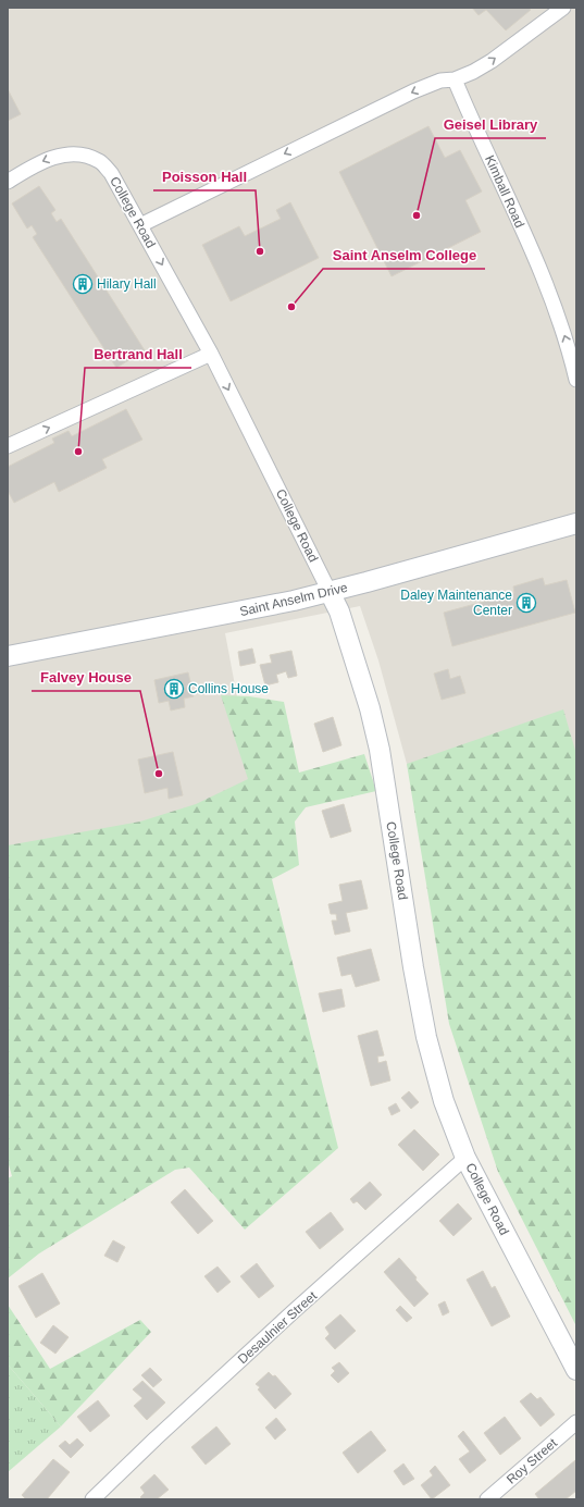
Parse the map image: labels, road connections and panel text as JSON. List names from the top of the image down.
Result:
{
  "streets": {
    "street": [
      "Kimball Road",
      "College Road",
      "Saint Anselm Drive",
      "Desaulnier Street",
      "Roy Street"
    ]
  },
  "crossings": [
    ["College Road", "Saint Anselm Drive"],
    ["College Road", "Desaulnier Street"]
  ],
  "one_way": ["Kimball Road"],
  "places": {
    "other": [
      "Geisel Library",
      "Poisson Hall",
      "Saint Anselm College",
      "Bertrand Hall",
      "Falvey House"
    ],
    "building": ["Hilary Hall", "Daley Maintenance Center", "Collins House"]
  }
}
